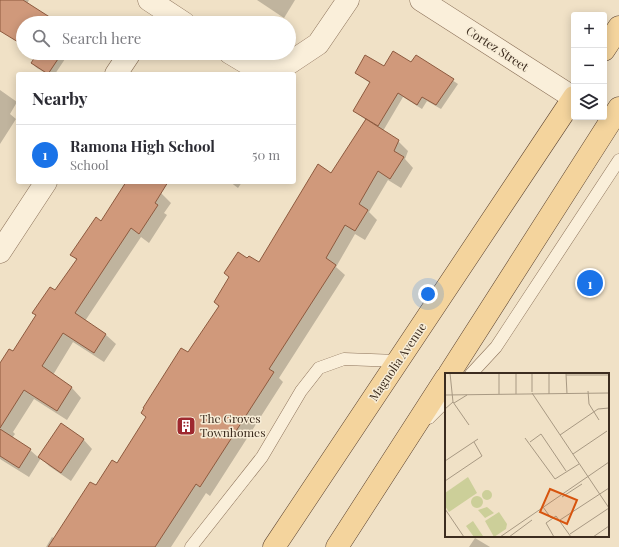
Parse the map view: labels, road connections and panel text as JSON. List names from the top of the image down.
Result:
{
  "streets": {
    "main road": ["Magnolia Avenue"],
    "street": ["Cortez Street"]
  },
  "places": {
    "building": ["The Groves Townhomes"]
  },
  "page": {
    "map_buttons": ["+", "−"],
    "search": "Search here",
    "heading": "Nearby",
    "list": [
      {
        "mark": "1",
        "name": "Ramona High School",
        "note": "School",
        "value": "50 m"
      }
    ],
    "pins": "1"
  }
}
